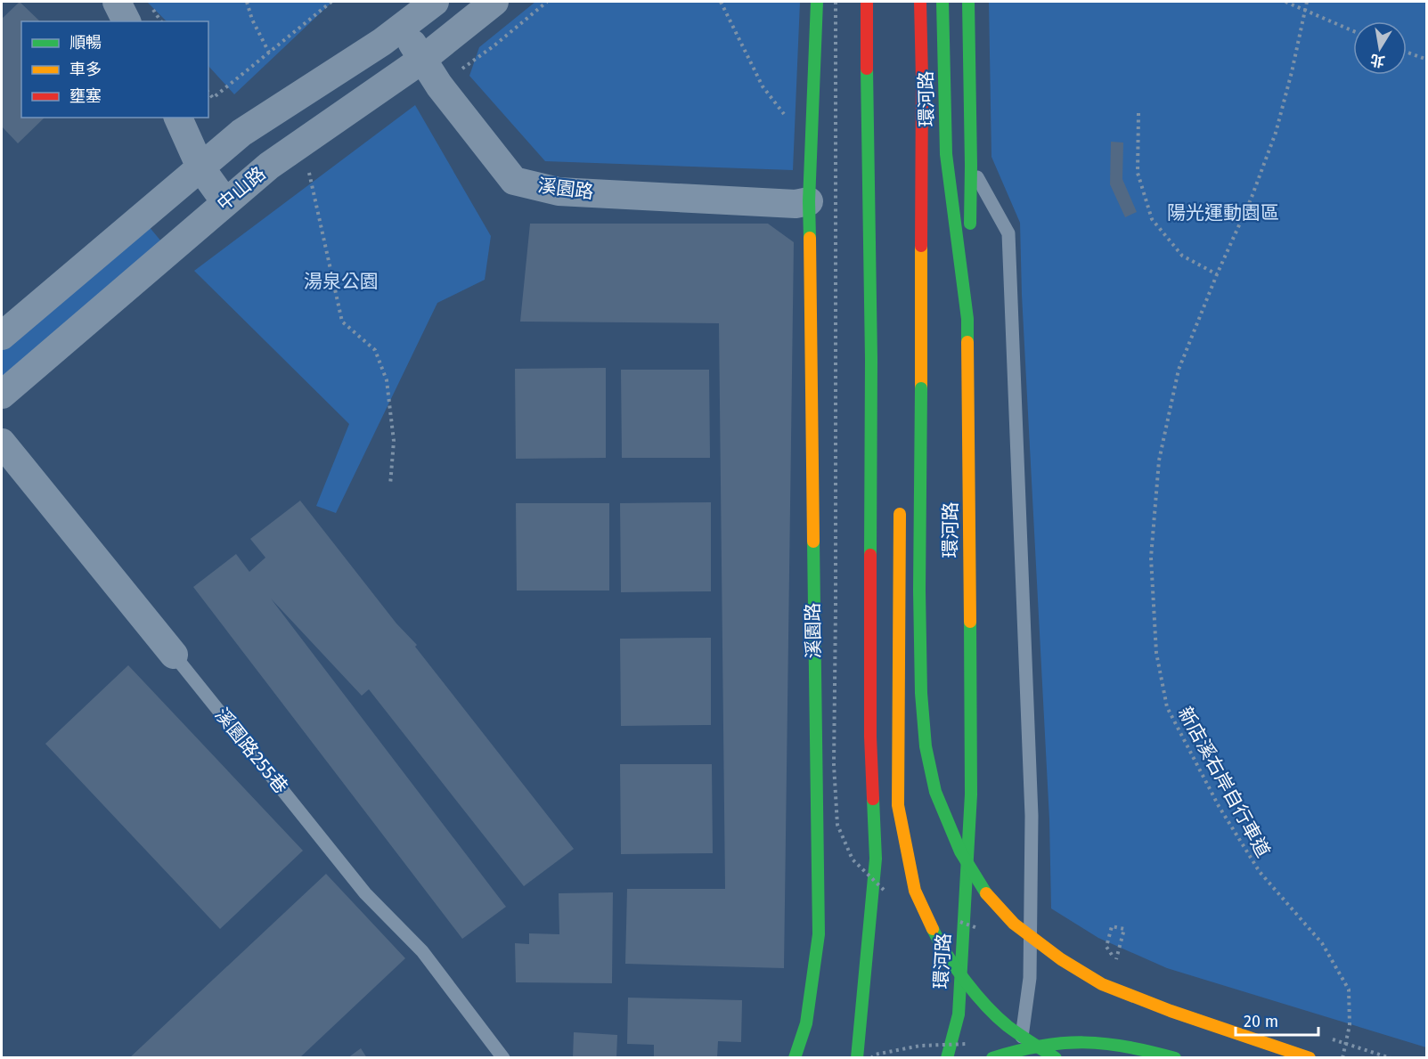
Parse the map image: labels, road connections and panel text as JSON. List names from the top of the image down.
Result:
{
  "streets": {
    "main road": ["環河路", "溪園路"],
    "street": ["中山路", "溪園路255巷"],
    "path": ["新店溪右岸自行車道"]
  },
  "crossings": [
    ["中山路", "溪園路"]
  ],
  "parks": ["陽光運動園區", "湯泉公園"],
  "legend": ["順暢", "車多", "壅塞"],
  "scale_bar": "20 m",
  "north": "bottom"
}
